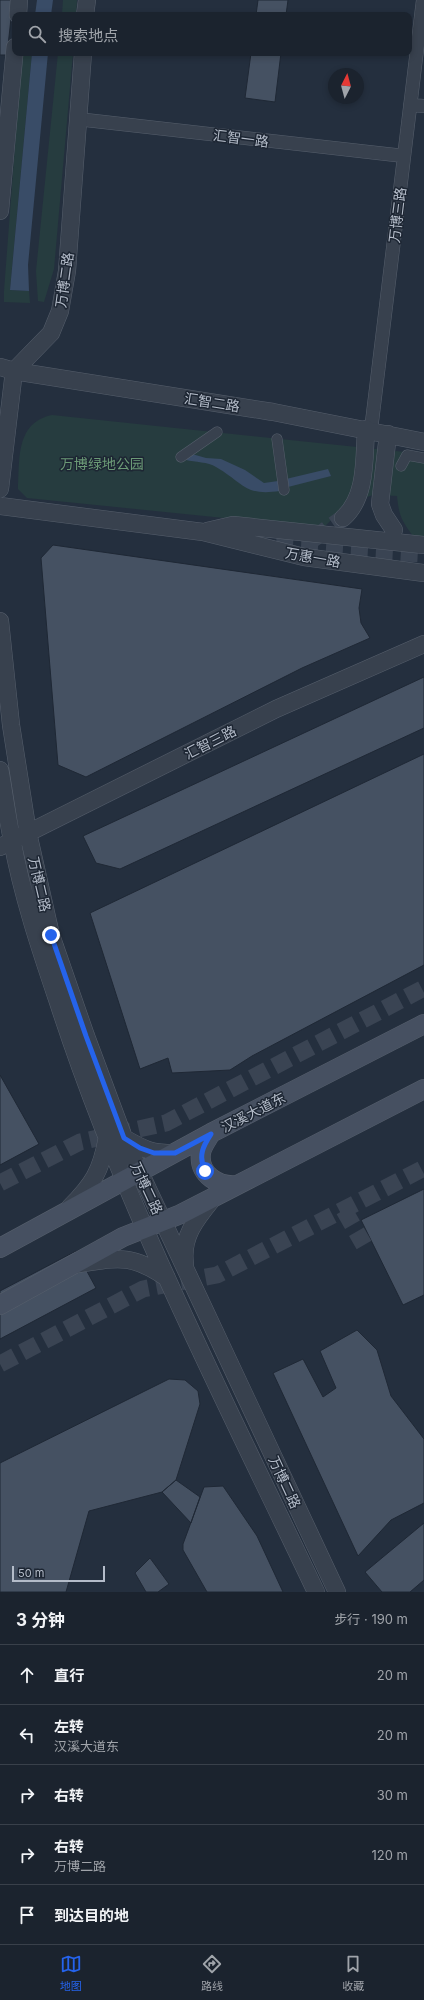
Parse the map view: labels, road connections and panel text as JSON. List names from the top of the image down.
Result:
{
  "streets": {
    "main road": ["汉溪大道东"],
    "street": [
      "汇智一路",
      "万博三路",
      "万博二路",
      "汇智二路",
      "万惠一路",
      "汇智三路"
    ]
  },
  "crossings": [
    ["汇智一路", "万博三路"],
    ["汇智一路", "万博二路"],
    ["万博三路", "汇智二路"],
    ["万博二路", "汇智二路"],
    ["万博二路", "汇智三路"],
    ["万博二路", "汉溪大道东"]
  ],
  "parks": ["万博绿地公园"],
  "scale_bar": "50 m",
  "north": "top",
  "page": {
    "search": "搜索地点",
    "scale": "50 m",
    "heading": ["3 分钟", "步行 · 190 m"],
    "list": [
      ["直行", "20 m"],
      ["左转", "汉溪大道东", "20 m"],
      ["右转", "30 m"],
      ["右转", "万博二路", "120 m"],
      "到达目的地"
    ],
    "nav": ["地图", "路线", "收藏"]
  }
}
